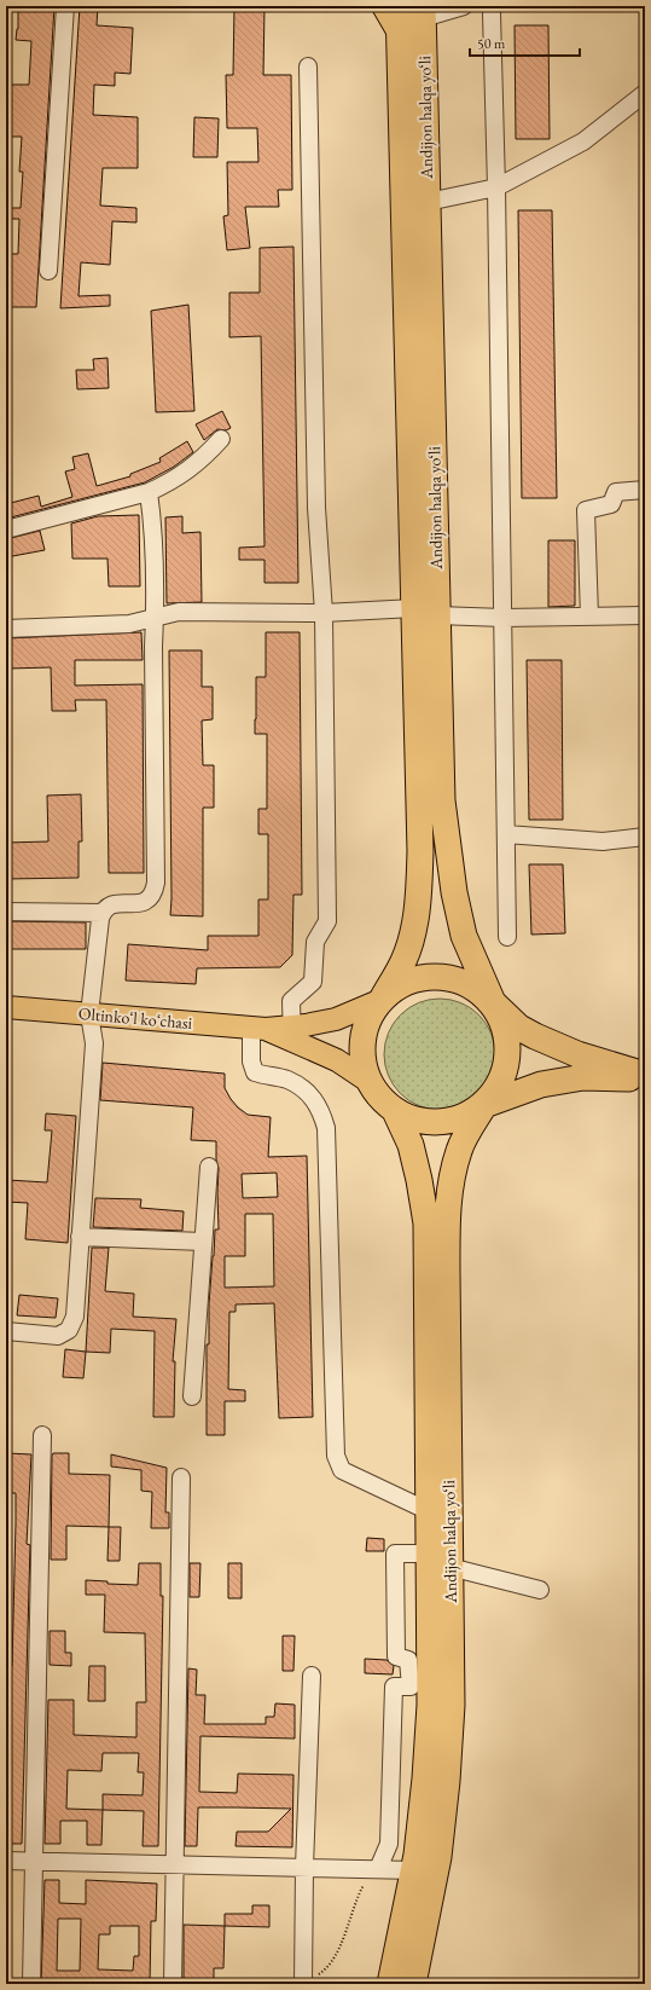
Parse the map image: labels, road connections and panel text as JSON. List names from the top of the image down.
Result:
{
  "streets": {
    "highway": ["Andijon halqa yo‘li"],
    "main road": ["Oltinkoʻl koʻchasi"]
  },
  "crossings": [
    ["Andijon halqa yo‘li", "Oltinkoʻl koʻchasi"]
  ],
  "scale_bar": "50 m"
}
